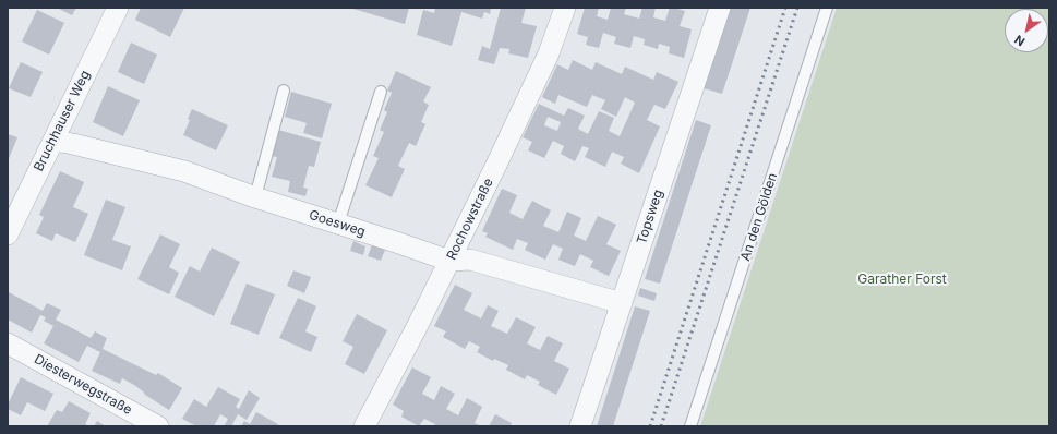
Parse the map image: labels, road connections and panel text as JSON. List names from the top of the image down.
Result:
{
  "streets": {
    "street": [
      "Bruchhauser Weg",
      "Topsweg",
      "Rochowstraße",
      "Goesweg",
      "Diesterwegstraße"
    ],
    "lane": ["An den Gölden"]
  },
  "crossings": [
    ["Bruchhauser Weg", "Goesweg"],
    ["Topsweg", "Goesweg"],
    ["Rochowstraße", "Goesweg"]
  ],
  "parks": ["Garather Forst"],
  "north": "bottom left"
}
